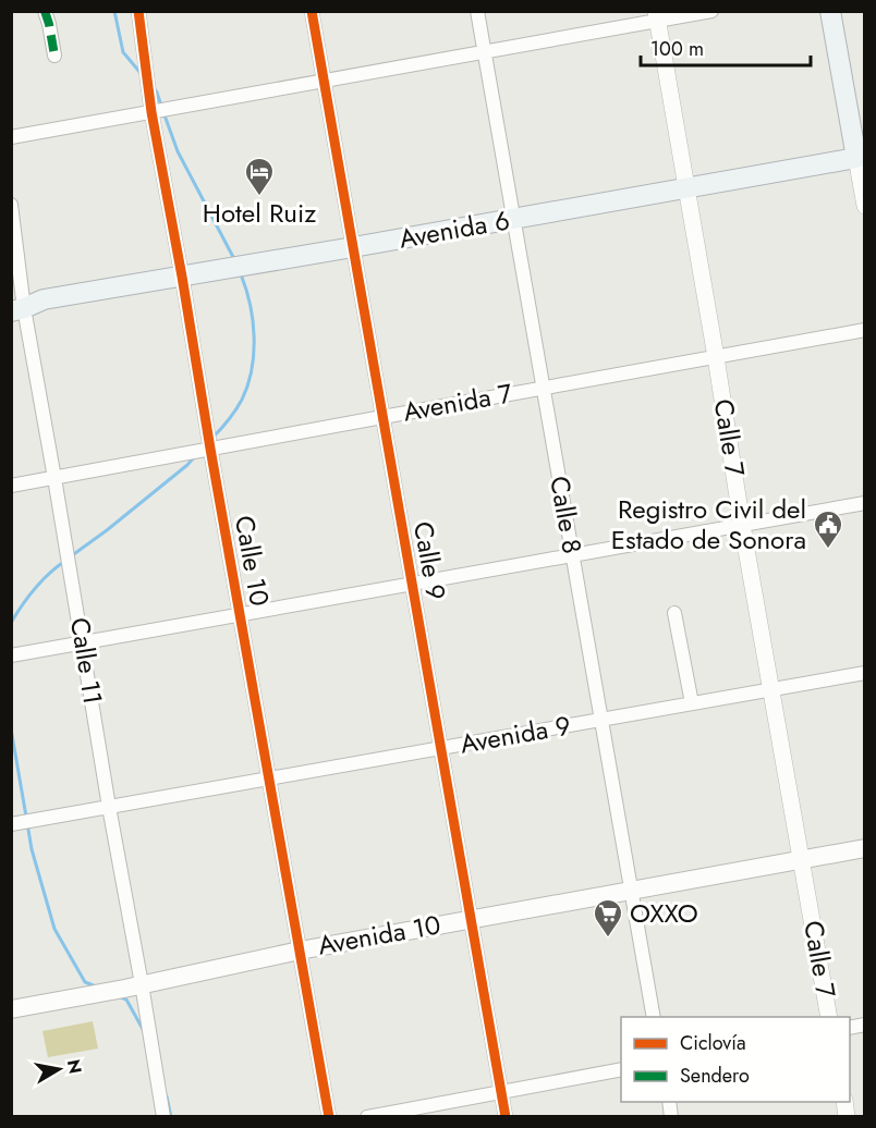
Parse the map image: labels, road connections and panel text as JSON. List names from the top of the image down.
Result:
{
  "streets": {
    "main road": ["Avenida 6", "Avenida 10"],
    "street": [
      "Avenida 7",
      "Calle 7",
      "Calle 8",
      "Calle 10",
      "Calle 9",
      "Calle 11",
      "Avenida 9"
    ]
  },
  "crossings": [
    ["Avenida 6", "Calle 7"],
    ["Avenida 6", "Calle 8"],
    ["Avenida 6", "Calle 10"],
    ["Avenida 6", "Calle 9"],
    ["Avenida 6", "Calle 11"],
    ["Avenida 7", "Calle 7"],
    ["Avenida 7", "Calle 8"],
    ["Avenida 7", "Calle 10"],
    ["Avenida 7", "Calle 9"],
    ["Avenida 7", "Calle 11"],
    ["Calle 7", "Avenida 9"],
    ["Calle 7", "Avenida 10"],
    ["Calle 8", "Avenida 9"],
    ["Calle 8", "Avenida 10"],
    ["Calle 10", "Avenida 9"],
    ["Calle 10", "Avenida 10"],
    ["Calle 9", "Avenida 9"],
    ["Calle 9", "Avenida 10"],
    ["Calle 11", "Avenida 9"],
    ["Calle 11", "Avenida 10"]
  ],
  "places": {
    "hotel": ["Hotel Ruiz"],
    "public building": ["Registro Civil del Estado de Sonora"],
    "supermarket": ["OXXO"]
  },
  "legend": ["Ciclovía", "Sendero"],
  "scale_bar": "100 m",
  "north": "right"
}
